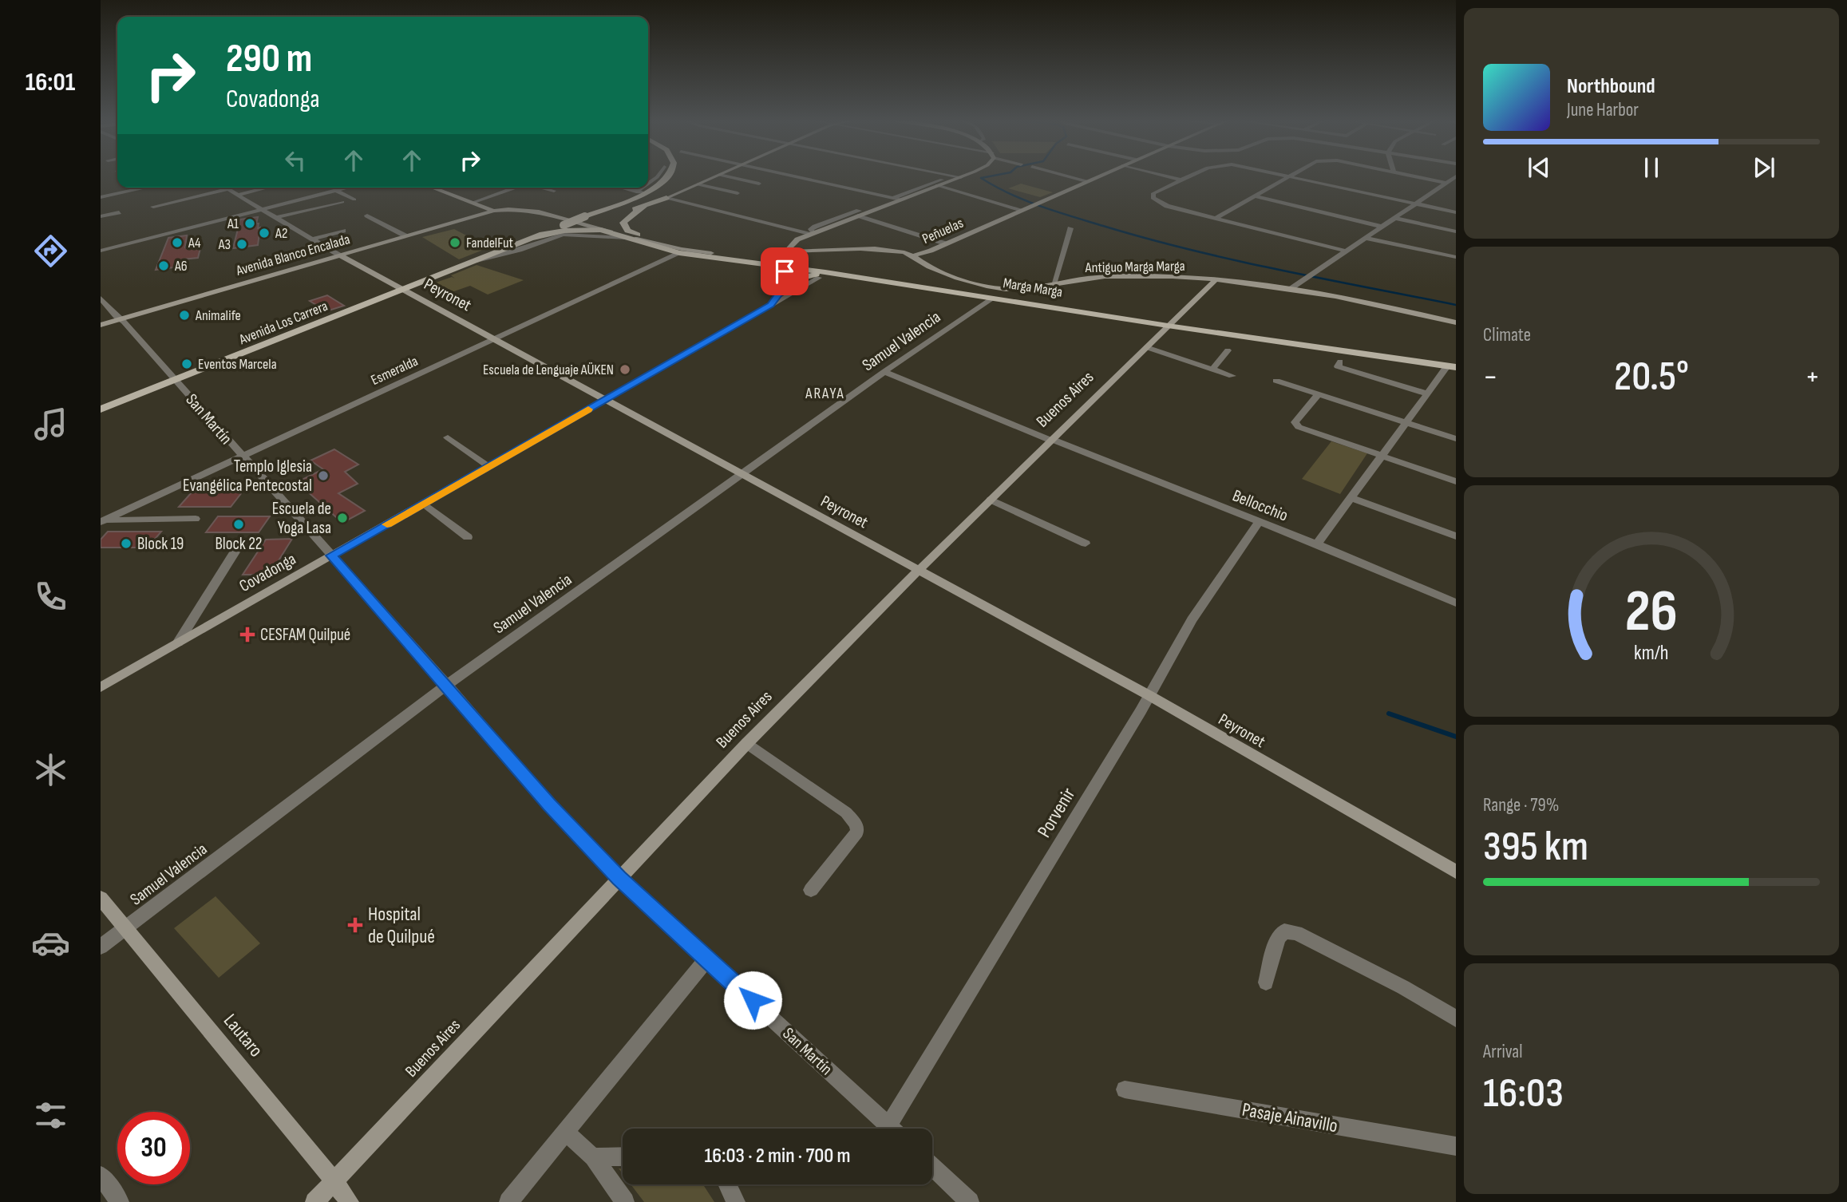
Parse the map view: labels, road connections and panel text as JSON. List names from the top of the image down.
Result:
{
  "streets": {
    "main road": ["Marga Marga", "Avenida Los Carrera"],
    "street": [
      "Peñuelas",
      "Avenida Blanco Encalada",
      "Antiguo Marga Marga",
      "Peyronet",
      "Samuel Valencia",
      "Esmeralda",
      "Buenos Aires",
      "San Martín",
      "Bellocchio",
      "Covadonga",
      "Porvenir",
      "Lautaro",
      "Pasaje Ainavillo"
    ]
  },
  "crossings": [
    ["Peñuelas", "Antiguo Marga Marga"],
    ["Avenida Blanco Encalada", "Marga Marga"],
    ["Avenida Blanco Encalada", "Peyronet"],
    ["Avenida Blanco Encalada", "San Martín"],
    ["Antiguo Marga Marga", "Buenos Aires"],
    ["Marga Marga", "Avenida Los Carrera"],
    ["Marga Marga", "Samuel Valencia"],
    ["Marga Marga", "Esmeralda"],
    ["Marga Marga", "Buenos Aires"],
    ["Marga Marga", "Covadonga"],
    ["Peyronet", "Avenida Los Carrera"],
    ["Peyronet", "Samuel Valencia"],
    ["Peyronet", "Esmeralda"],
    ["Peyronet", "Buenos Aires"],
    ["Peyronet", "Covadonga"],
    ["Peyronet", "Porvenir"],
    ["Avenida Los Carrera", "San Martín"],
    ["Samuel Valencia", "San Martín"],
    ["Samuel Valencia", "Bellocchio"],
    ["Samuel Valencia", "Lautaro"],
    ["Esmeralda", "San Martín"],
    ["Buenos Aires", "San Martín"],
    ["Buenos Aires", "Bellocchio"],
    ["Buenos Aires", "Lautaro"],
    ["San Martín", "Covadonga"],
    ["San Martín", "Porvenir"],
    ["Bellocchio", "Porvenir"]
  ],
  "districts": ["ARAYA"],
  "places": {
    "other": [
      "A1",
      "A2",
      "A4",
      "FandelFut",
      "A3",
      "A6",
      "Animalife",
      "Eventos Marcela",
      "Escuela de Lenguaje AÜKEN",
      "Templo Iglesia Evangélica Pentecostal",
      "Escuela de Yoga Lasa",
      "Block 22",
      "Block 19"
    ],
    "health": ["CESFAM Quilpué", "Hospital de Quilpué"]
  },
  "page": {
    "tabs": "16:01",
    "turn": ["290 m", "Covadonga"],
    "song": ["Northbound", "June Harbor"],
    "tile": [
      "Climate",
      ["Range · 79%", "395 km"],
      ["Arrival", "16:03"]
    ],
    "heat": ["−", "20.5°", "+"],
    "limit": "30",
    "trip": "16:03 · 2 min · 700 m",
    "gauge": ["26", "km/h"]
  }
}
